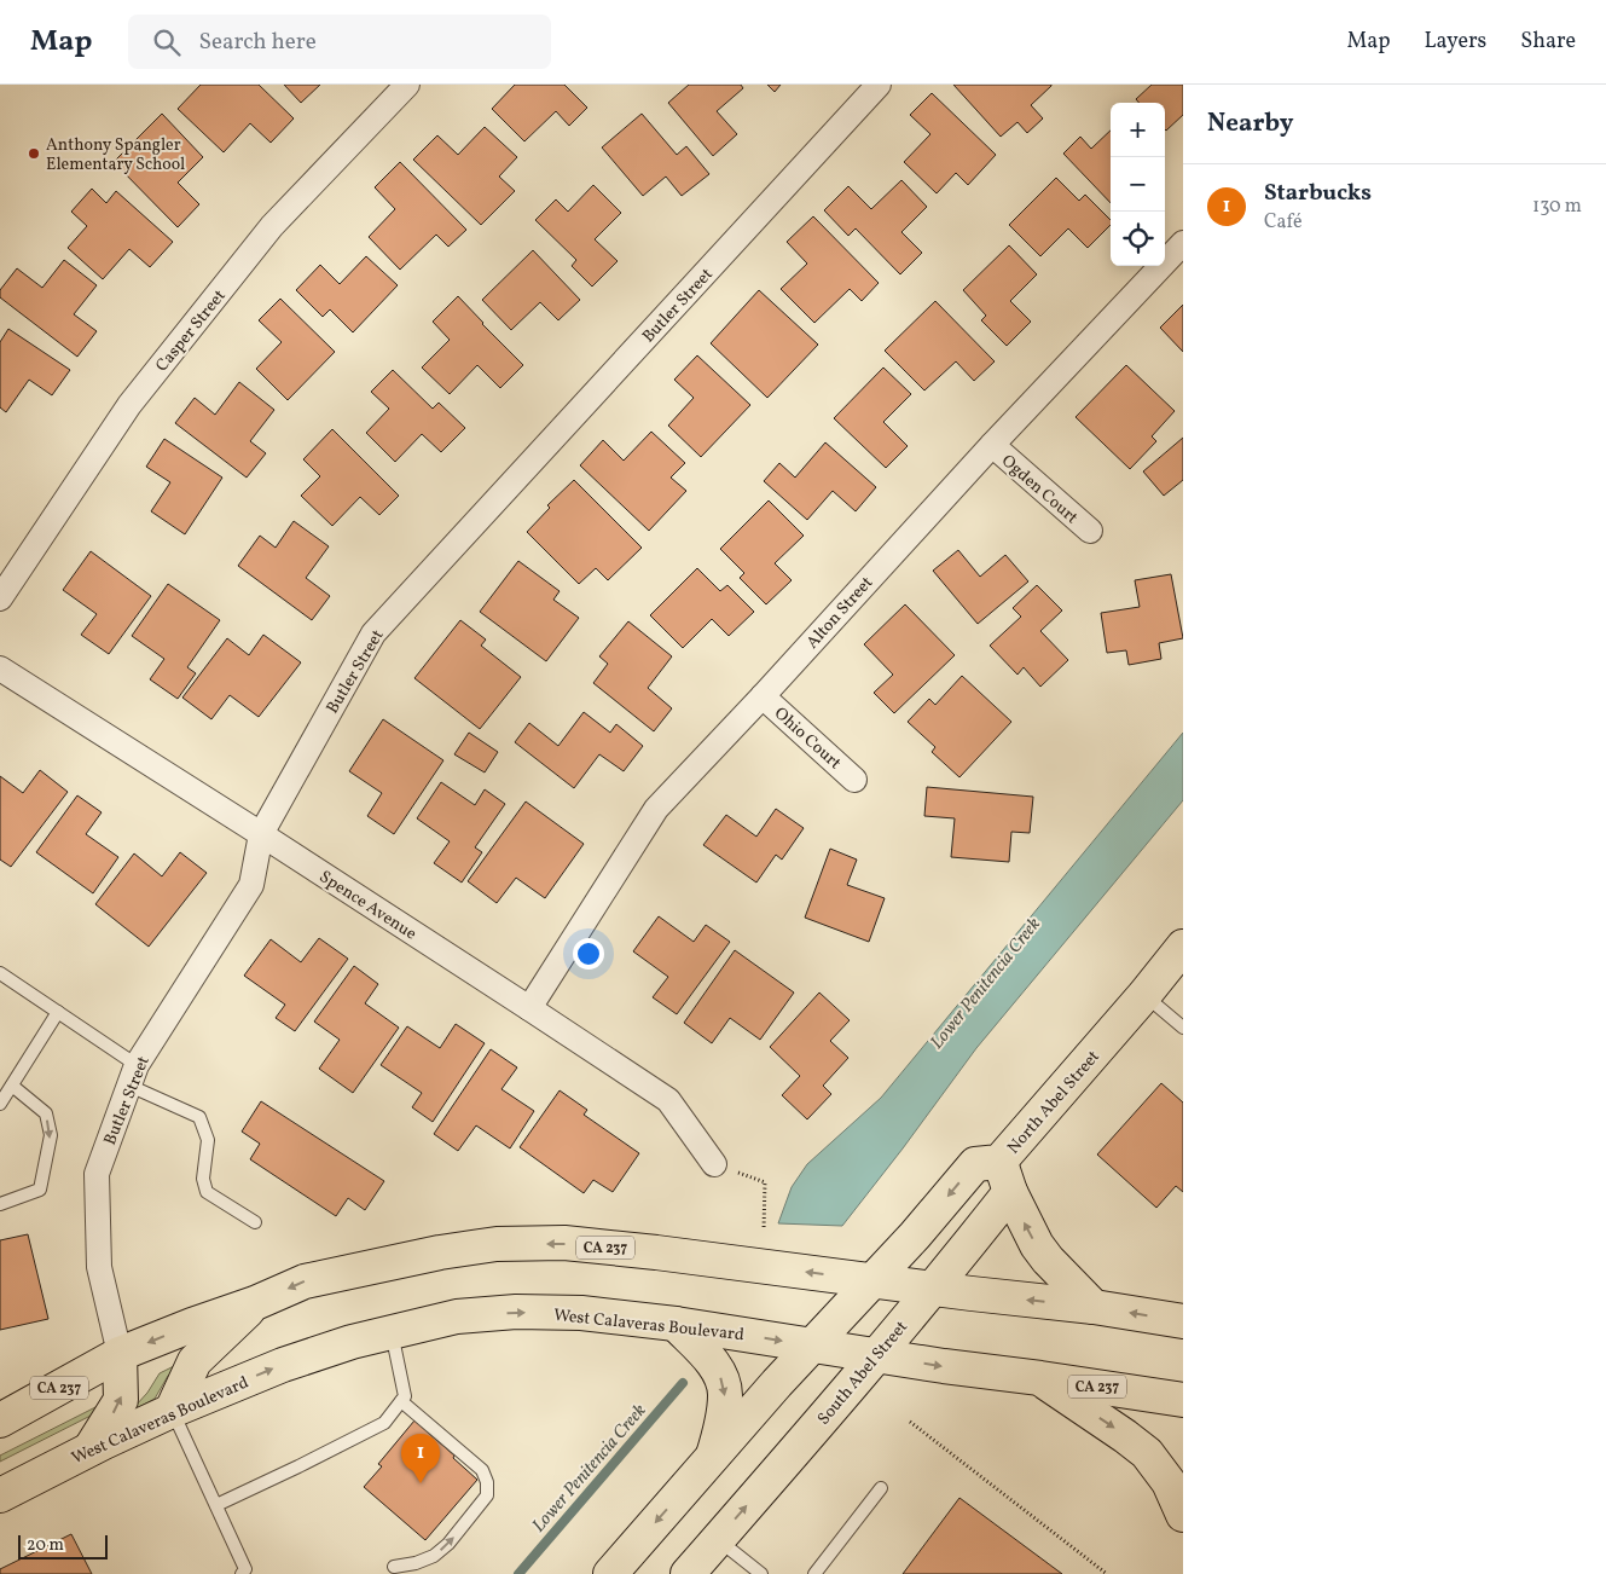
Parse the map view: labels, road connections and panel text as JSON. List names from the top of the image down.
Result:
{
  "streets": {
    "main road": [
      "North Abel Street",
      "CA 237",
      "West Calaveras Boulevard",
      "South Abel Street"
    ],
    "street": [
      "Butler Street",
      "Casper Street",
      "Ogden Court",
      "Alton Street",
      "Ohio Court",
      "Spence Avenue"
    ]
  },
  "crossings": [
    ["Butler Street", "Spence Avenue"],
    ["Butler Street", "CA 237"],
    ["Ogden Court", "Alton Street"],
    ["Alton Street", "Ohio Court"],
    ["Alton Street", "Spence Avenue"],
    ["North Abel Street", "CA 237"],
    ["North Abel Street", "West Calaveras Boulevard"],
    ["North Abel Street", "South Abel Street"],
    ["CA 237", "South Abel Street"],
    ["West Calaveras Boulevard", "South Abel Street"]
  ],
  "water": ["Lower Penitencia Creek"],
  "places": ["Anthony Spangler Elementary School"],
  "scale_bar": "20 m",
  "page": {
    "header": "Map",
    "search": "Search here",
    "nav": ["Map", "Layers", "Share"],
    "heading": "Nearby",
    "map_buttons": ["+", "−"],
    "list": [
      {
        "mark": "1",
        "name": "Starbucks",
        "note": "Café",
        "value": "130 m"
      }
    ],
    "pins": "1",
    "scale": "20 m"
  }
}
